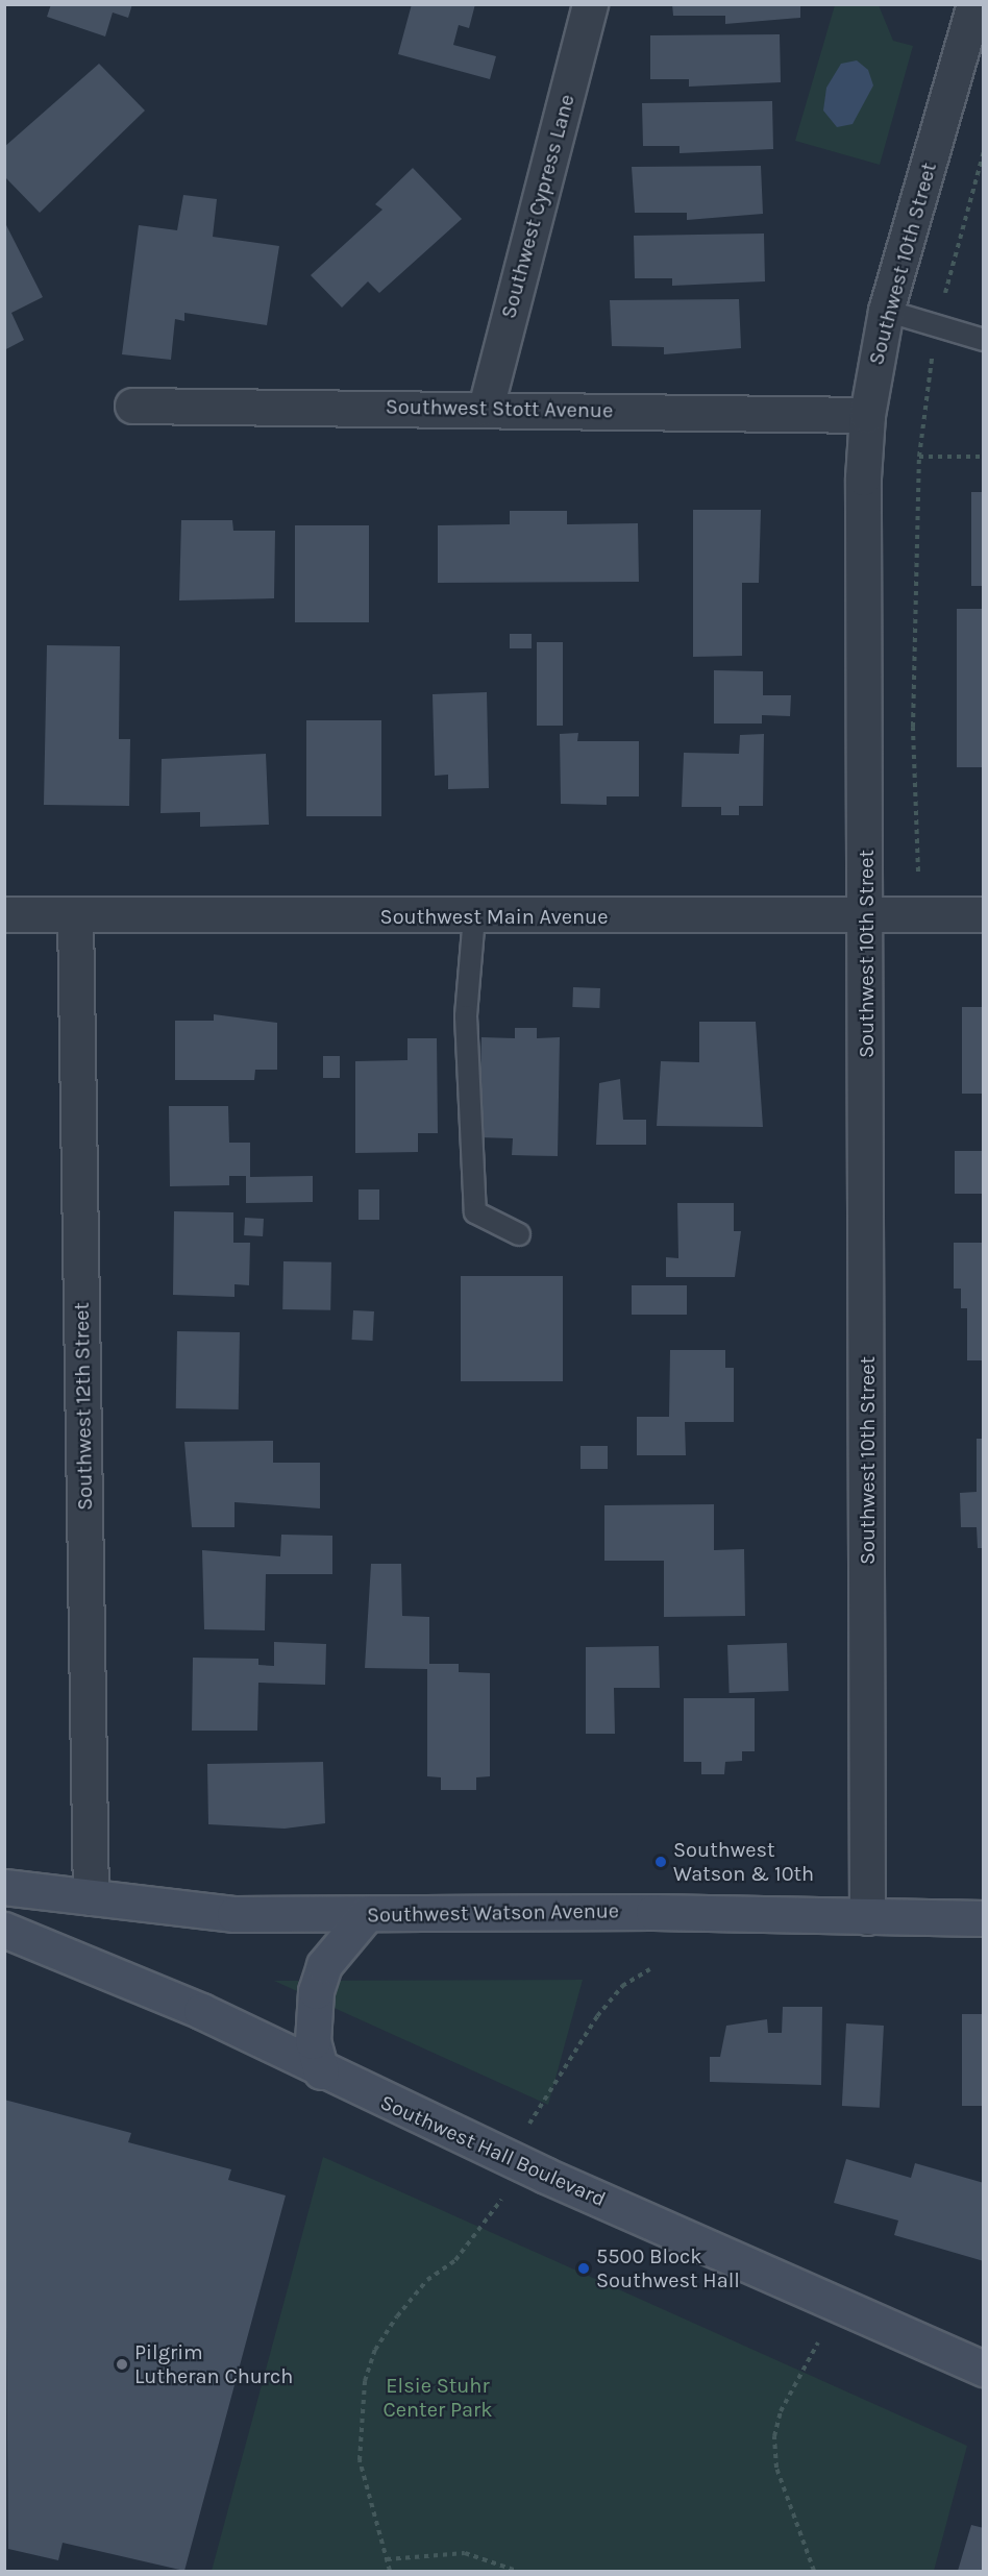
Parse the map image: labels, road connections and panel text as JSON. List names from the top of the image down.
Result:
{
  "streets": {
    "main road": ["Southwest Watson Avenue", "Southwest Hall Boulevard"],
    "street": [
      "Southwest Cypress Lane",
      "Southwest 10th Street",
      "Southwest Stott Avenue",
      "Southwest Main Avenue",
      "Southwest 12th Street"
    ]
  },
  "crossings": [
    ["Southwest Cypress Lane", "Southwest Stott Avenue"],
    ["Southwest 10th Street", "Southwest Stott Avenue"],
    ["Southwest 10th Street", "Southwest Main Avenue"],
    ["Southwest 10th Street", "Southwest Watson Avenue"],
    ["Southwest Main Avenue", "Southwest 12th Street"],
    ["Southwest 12th Street", "Southwest Watson Avenue"]
  ],
  "parks": ["Elsie Stuhr Center Park"],
  "places": ["Southwest Watson & 10th", "5500 Block Southwest Hall", "Pilgrim Lutheran Church"]
}
